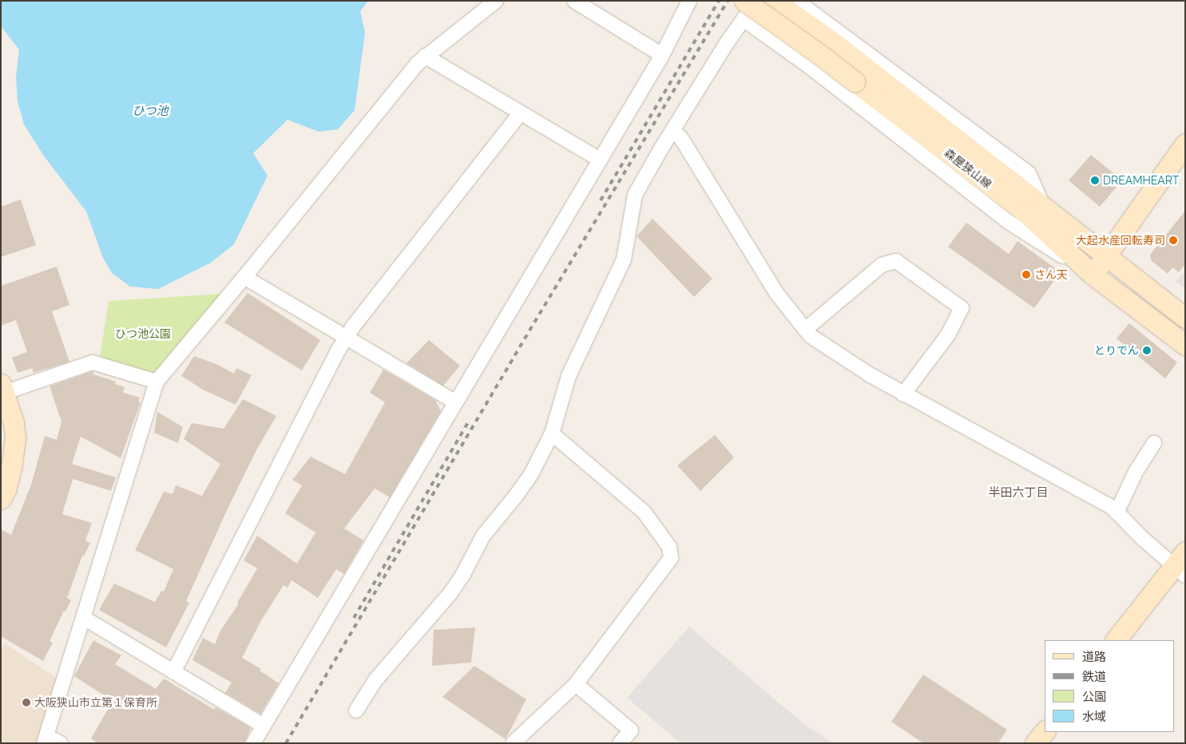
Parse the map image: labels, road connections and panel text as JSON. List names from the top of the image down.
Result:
{
  "streets": {
    "main road": ["森屋狭山線"]
  },
  "districts": ["半田六丁目"],
  "water": ["ひつ池"],
  "parks": ["ひつ池公園"],
  "places": [
    "DREAMHEART",
    "大起水産回転寿司",
    "さん天",
    "とりでん",
    "大阪狭山市立第１保育所"
  ],
  "legend": [
    "道路",
    "鉄道",
    "公園",
    "水域"
  ]
}
